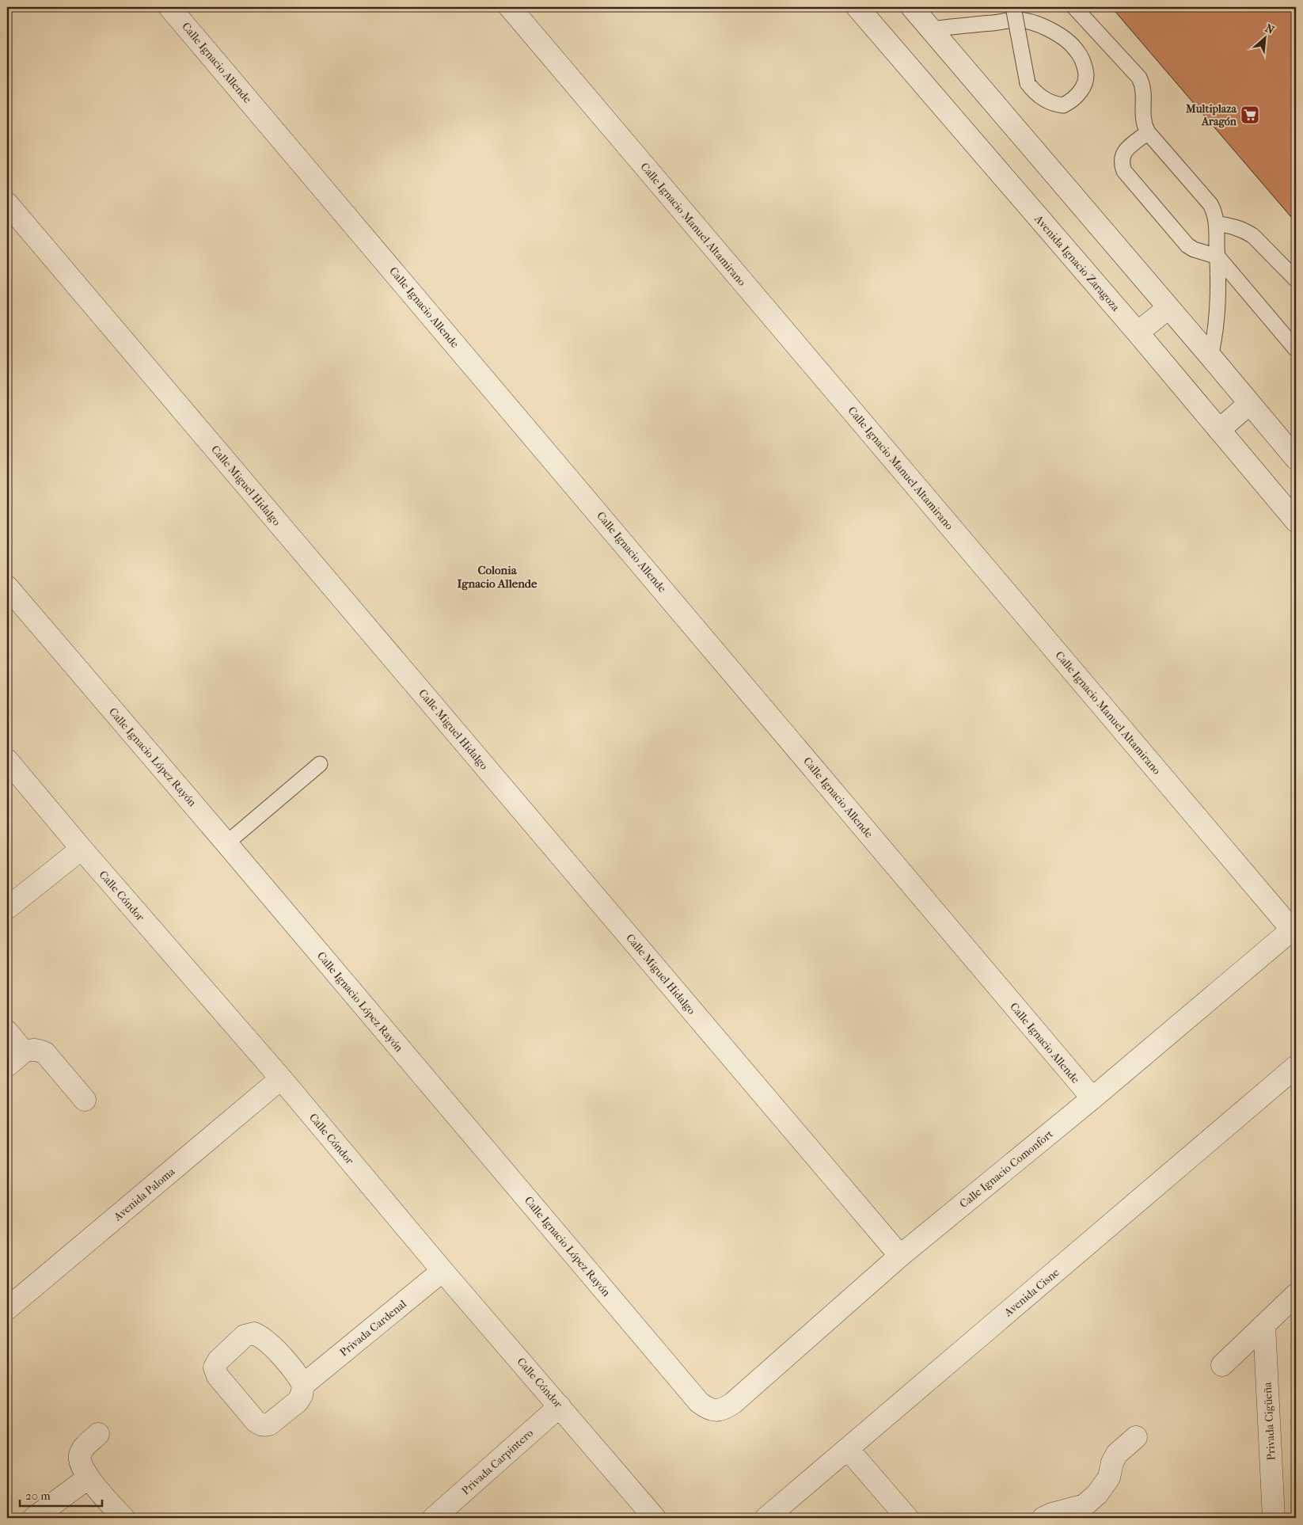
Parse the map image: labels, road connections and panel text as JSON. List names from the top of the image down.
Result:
{
  "streets": {
    "street": [
      "Calle Ignacio Allende",
      "Calle Ignacio Manuel Altamirano",
      "Avenida Ignacio Zaragoza",
      "Calle Miguel Hidalgo",
      "Calle Ignacio López Rayón",
      "Calle Cóndor",
      "Calle Ignacio Comonfort",
      "Avenida Paloma",
      "Avenida Cisne",
      "Privada Cardenal",
      "Privada Cigüeña",
      "Privada Carpintero"
    ]
  },
  "crossings": [
    ["Calle Ignacio Allende", "Calle Ignacio Comonfort"],
    ["Calle Ignacio Manuel Altamirano", "Calle Ignacio Comonfort"],
    ["Calle Miguel Hidalgo", "Calle Ignacio Comonfort"],
    ["Calle Ignacio López Rayón", "Calle Ignacio Comonfort"],
    ["Calle Cóndor", "Avenida Paloma"],
    ["Calle Cóndor", "Privada Cardenal"],
    ["Calle Cóndor", "Privada Carpintero"]
  ],
  "districts": ["Colonia Ignacio Allende"],
  "places": {
    "supermarket": ["Multiplaza Aragón"]
  },
  "scale_bar": "20 m",
  "north": "top right"
}
